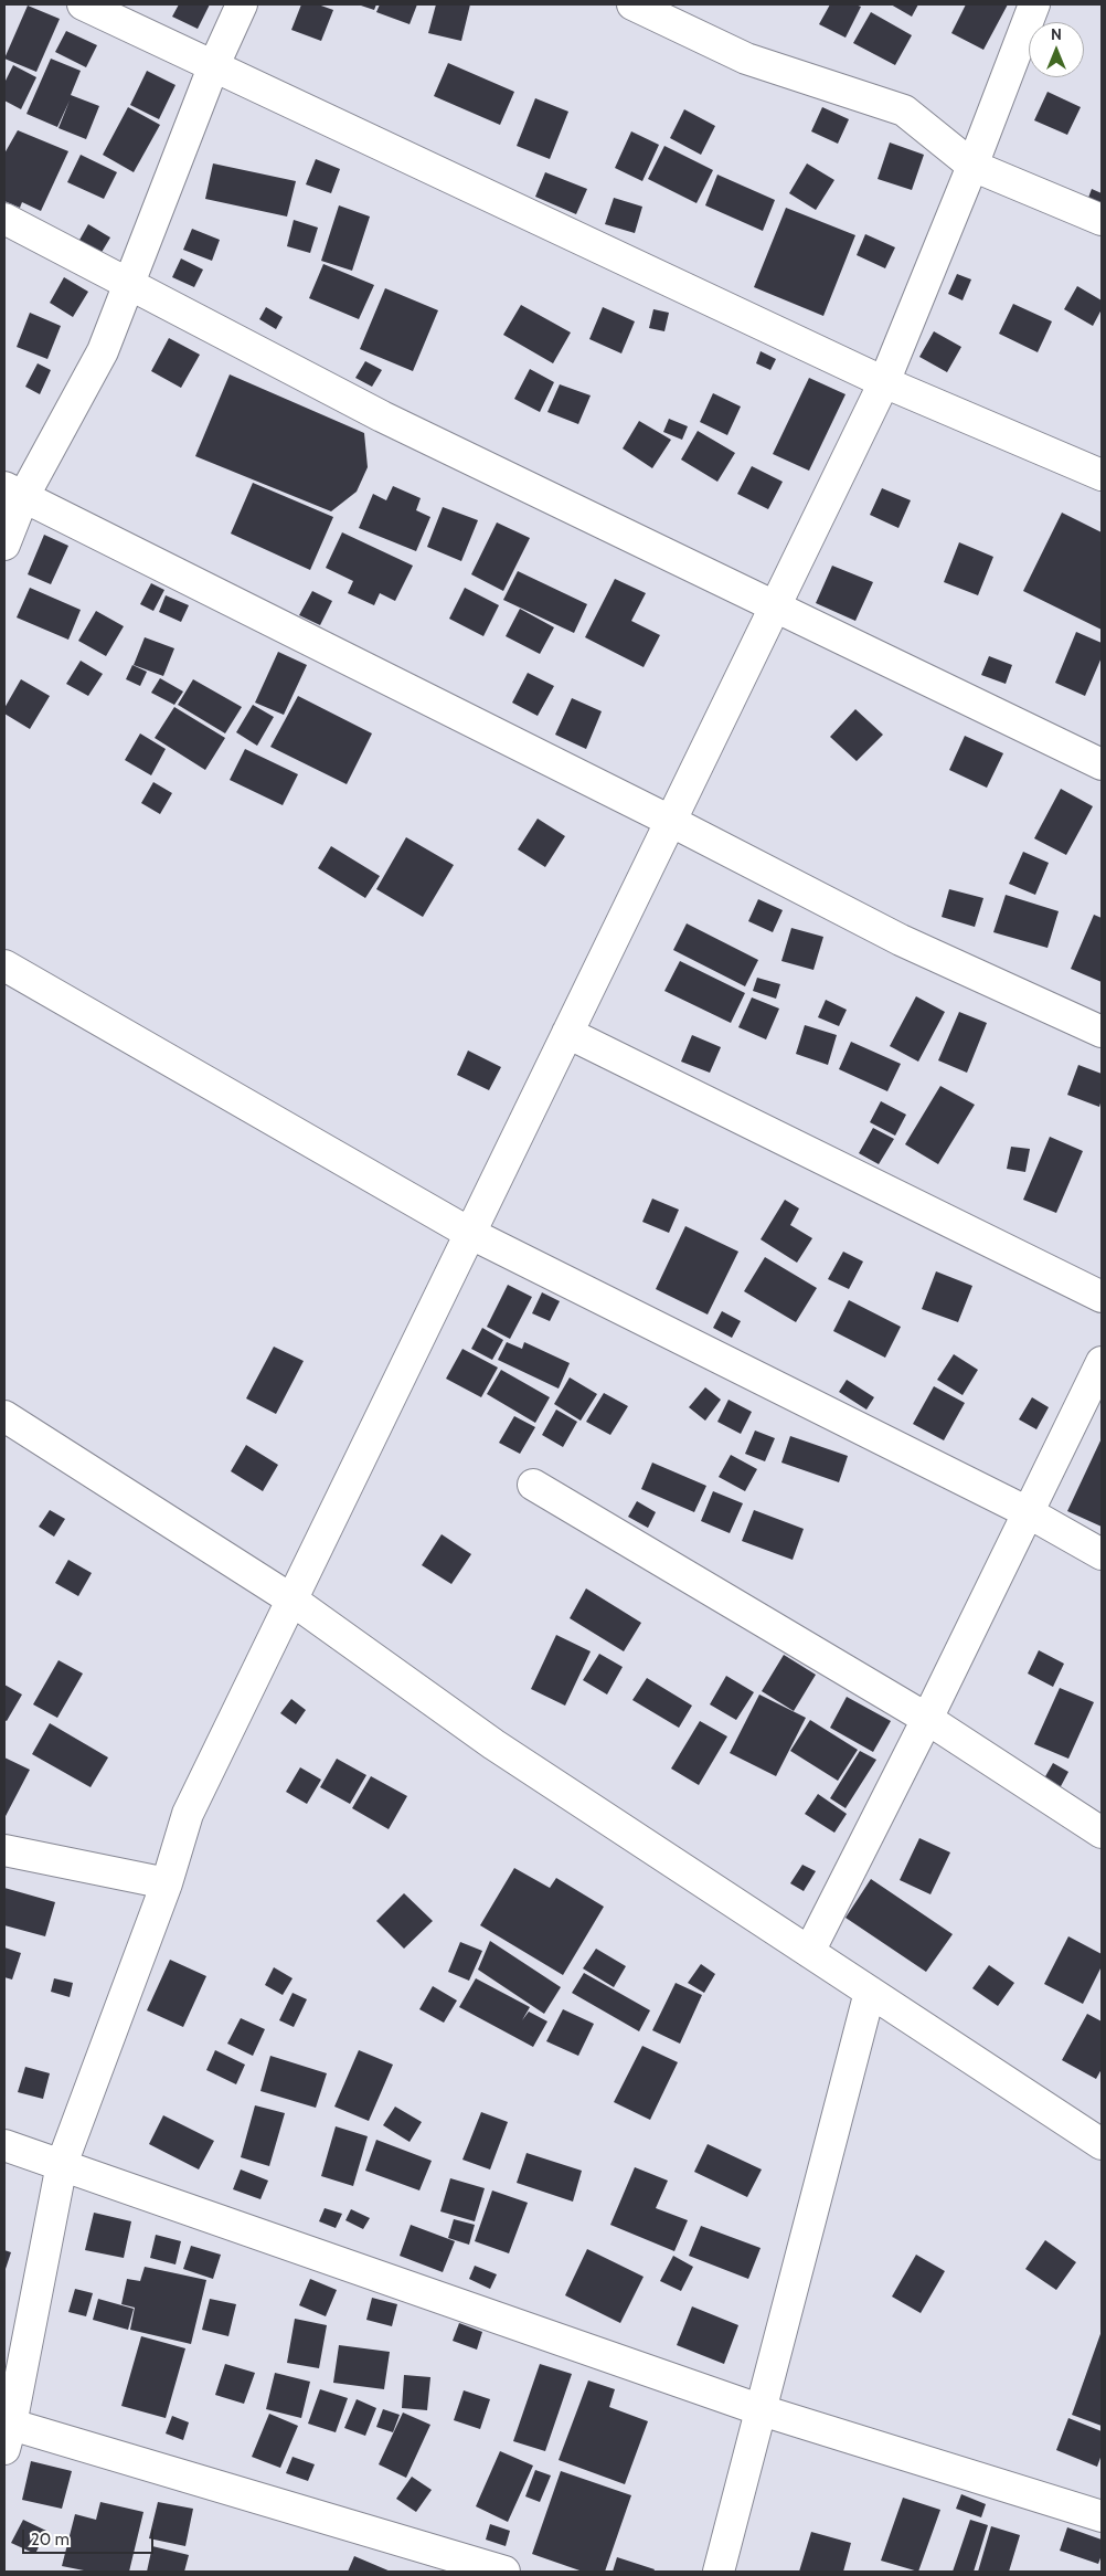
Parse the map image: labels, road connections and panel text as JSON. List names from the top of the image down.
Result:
{
  "scale_bar": "20 m",
  "north": "top"
}
